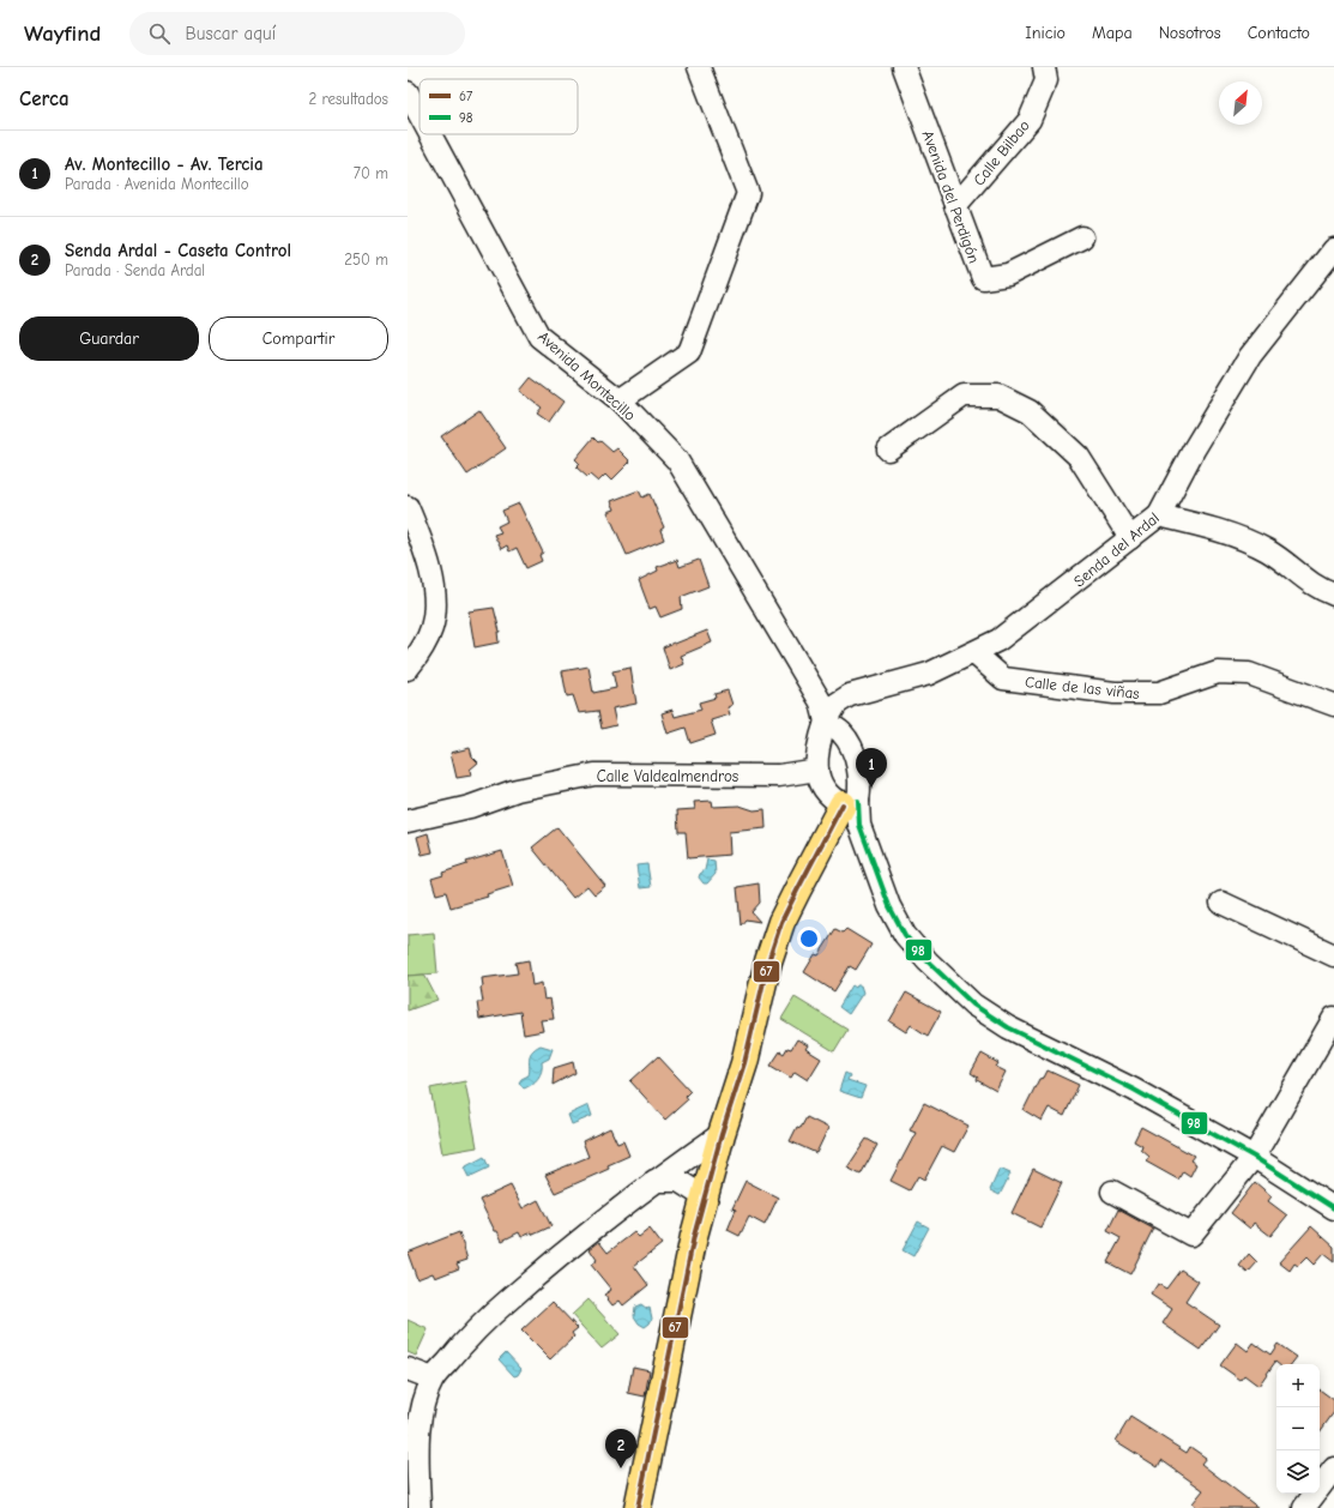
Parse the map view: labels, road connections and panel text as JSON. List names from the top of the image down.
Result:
{
  "streets": {
    "street": [
      "Calle Bilbao",
      "Avenida del Perdigón",
      "Avenida Montecillo",
      "Senda del Ardal",
      "Calle de las viñas",
      "Calle Valdealmendros"
    ]
  },
  "crossings": [
    ["Calle Bilbao", "Avenida del Perdigón"],
    ["Avenida Montecillo", "Senda del Ardal"],
    ["Senda del Ardal", "Calle de las viñas"],
    ["Senda del Ardal", "Calle Valdealmendros"]
  ],
  "lines": ["transit line 98", "transit line 67"],
  "legend": ["67", "98"],
  "north": "top right",
  "page": {
    "header": "Wayfind",
    "search": "Buscar aquí",
    "nav": [
      "Inicio",
      "Mapa",
      "Nosotros",
      "Contacto"
    ],
    "heading": ["Cerca", "2 resultados"],
    "list": [
      {
        "mark": "1",
        "name": "Av. Montecillo - Av. Tercia",
        "note": "Parada · Avenida Montecillo",
        "value": "70 m"
      },
      {
        "mark": "2",
        "name": "Senda Ardal - Caseta Control",
        "note": "Parada · Senda Ardal",
        "value": "250 m"
      }
    ],
    "buttons": ["Guardar", "Compartir"],
    "pins": ["1", "2"],
    "map_buttons": ["+", "−"]
  }
}
